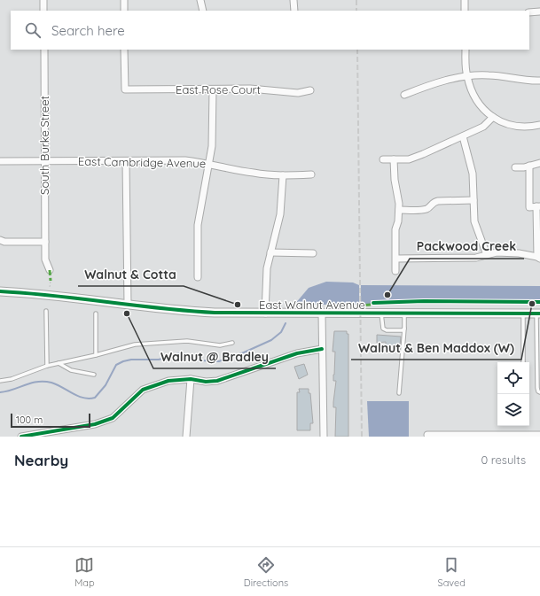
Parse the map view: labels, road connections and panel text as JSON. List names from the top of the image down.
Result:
{
  "streets": {
    "main road": ["East Walnut Avenue"],
    "street": ["East Rose Court", "South Burke Street", "East Cambridge Avenue"]
  },
  "crossings": [
    ["South Burke Street", "East Cambridge Avenue"]
  ],
  "places": [
    "Packwood Creek",
    "Walnut & Ben Maddox (W)",
    "Walnut & Cotta",
    "Walnut @ Bradley"
  ],
  "scale_bar": "100 m",
  "page": {
    "search": "Search here",
    "scale": "100 m",
    "heading": ["Nearby", "0 results"],
    "nav": ["Map", "Directions", "Saved"]
  }
}
